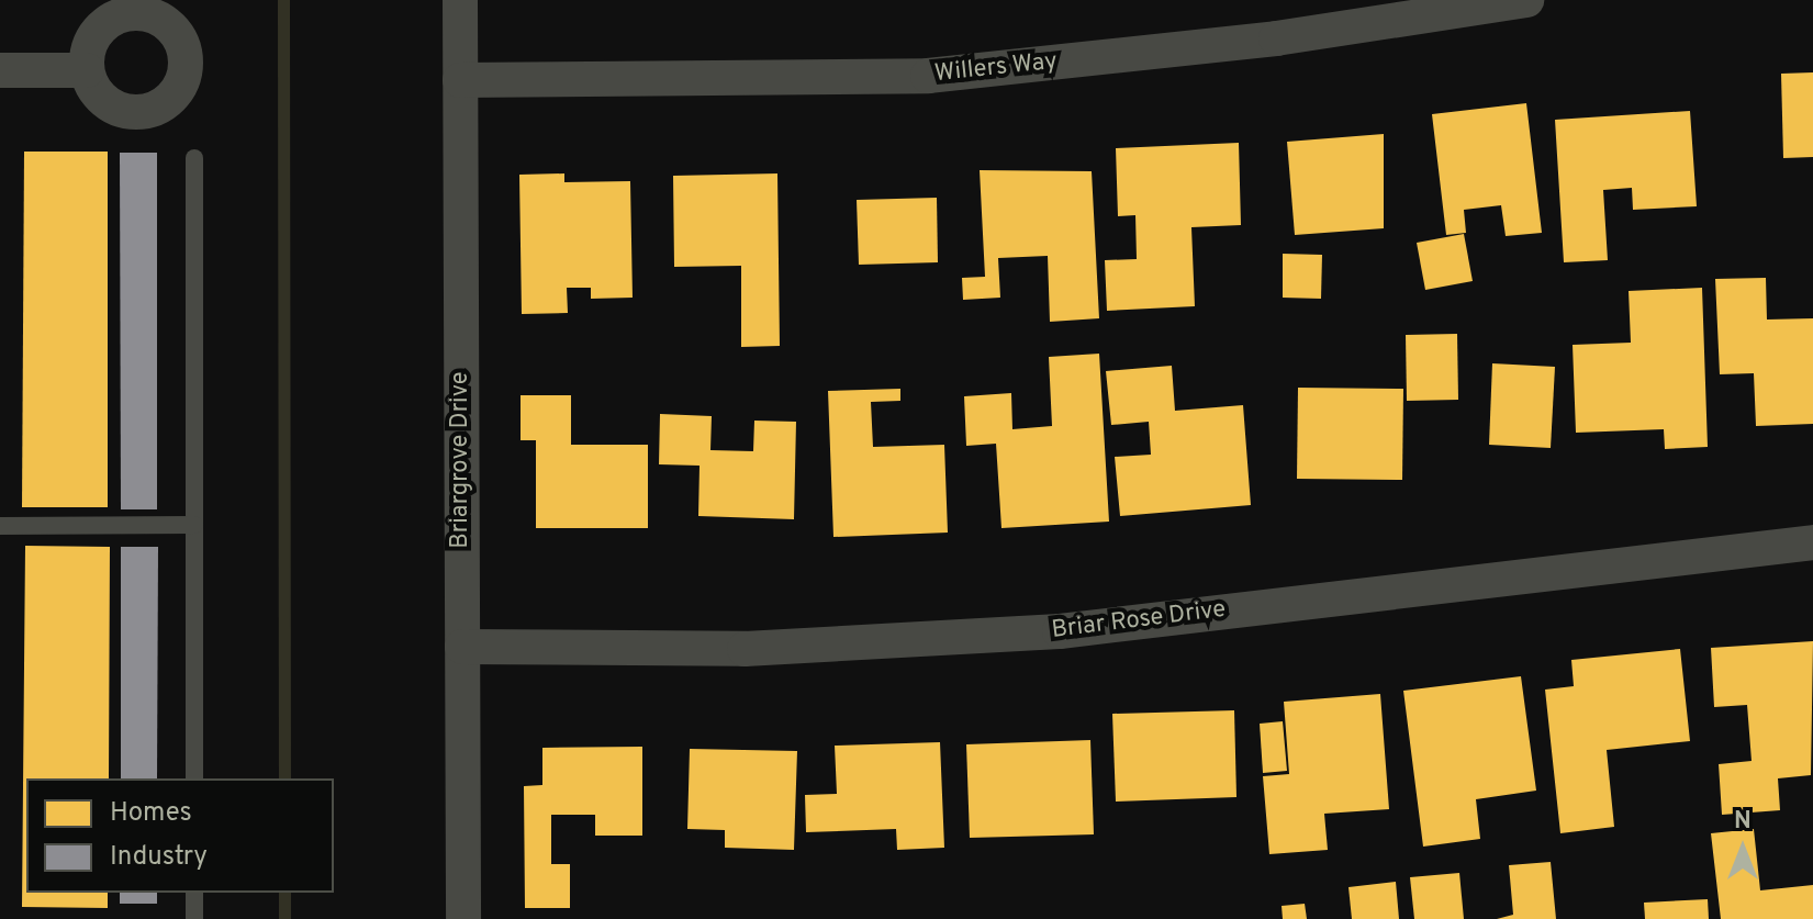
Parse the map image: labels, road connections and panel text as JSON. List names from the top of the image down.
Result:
{
  "streets": {
    "street": ["Willers Way", "Briargrove Drive", "Briar Rose Drive"]
  },
  "crossings": [
    ["Willers Way", "Briargrove Drive"],
    ["Briargrove Drive", "Briar Rose Drive"]
  ],
  "legend": ["Homes", "Industry"],
  "north": "top"
}
